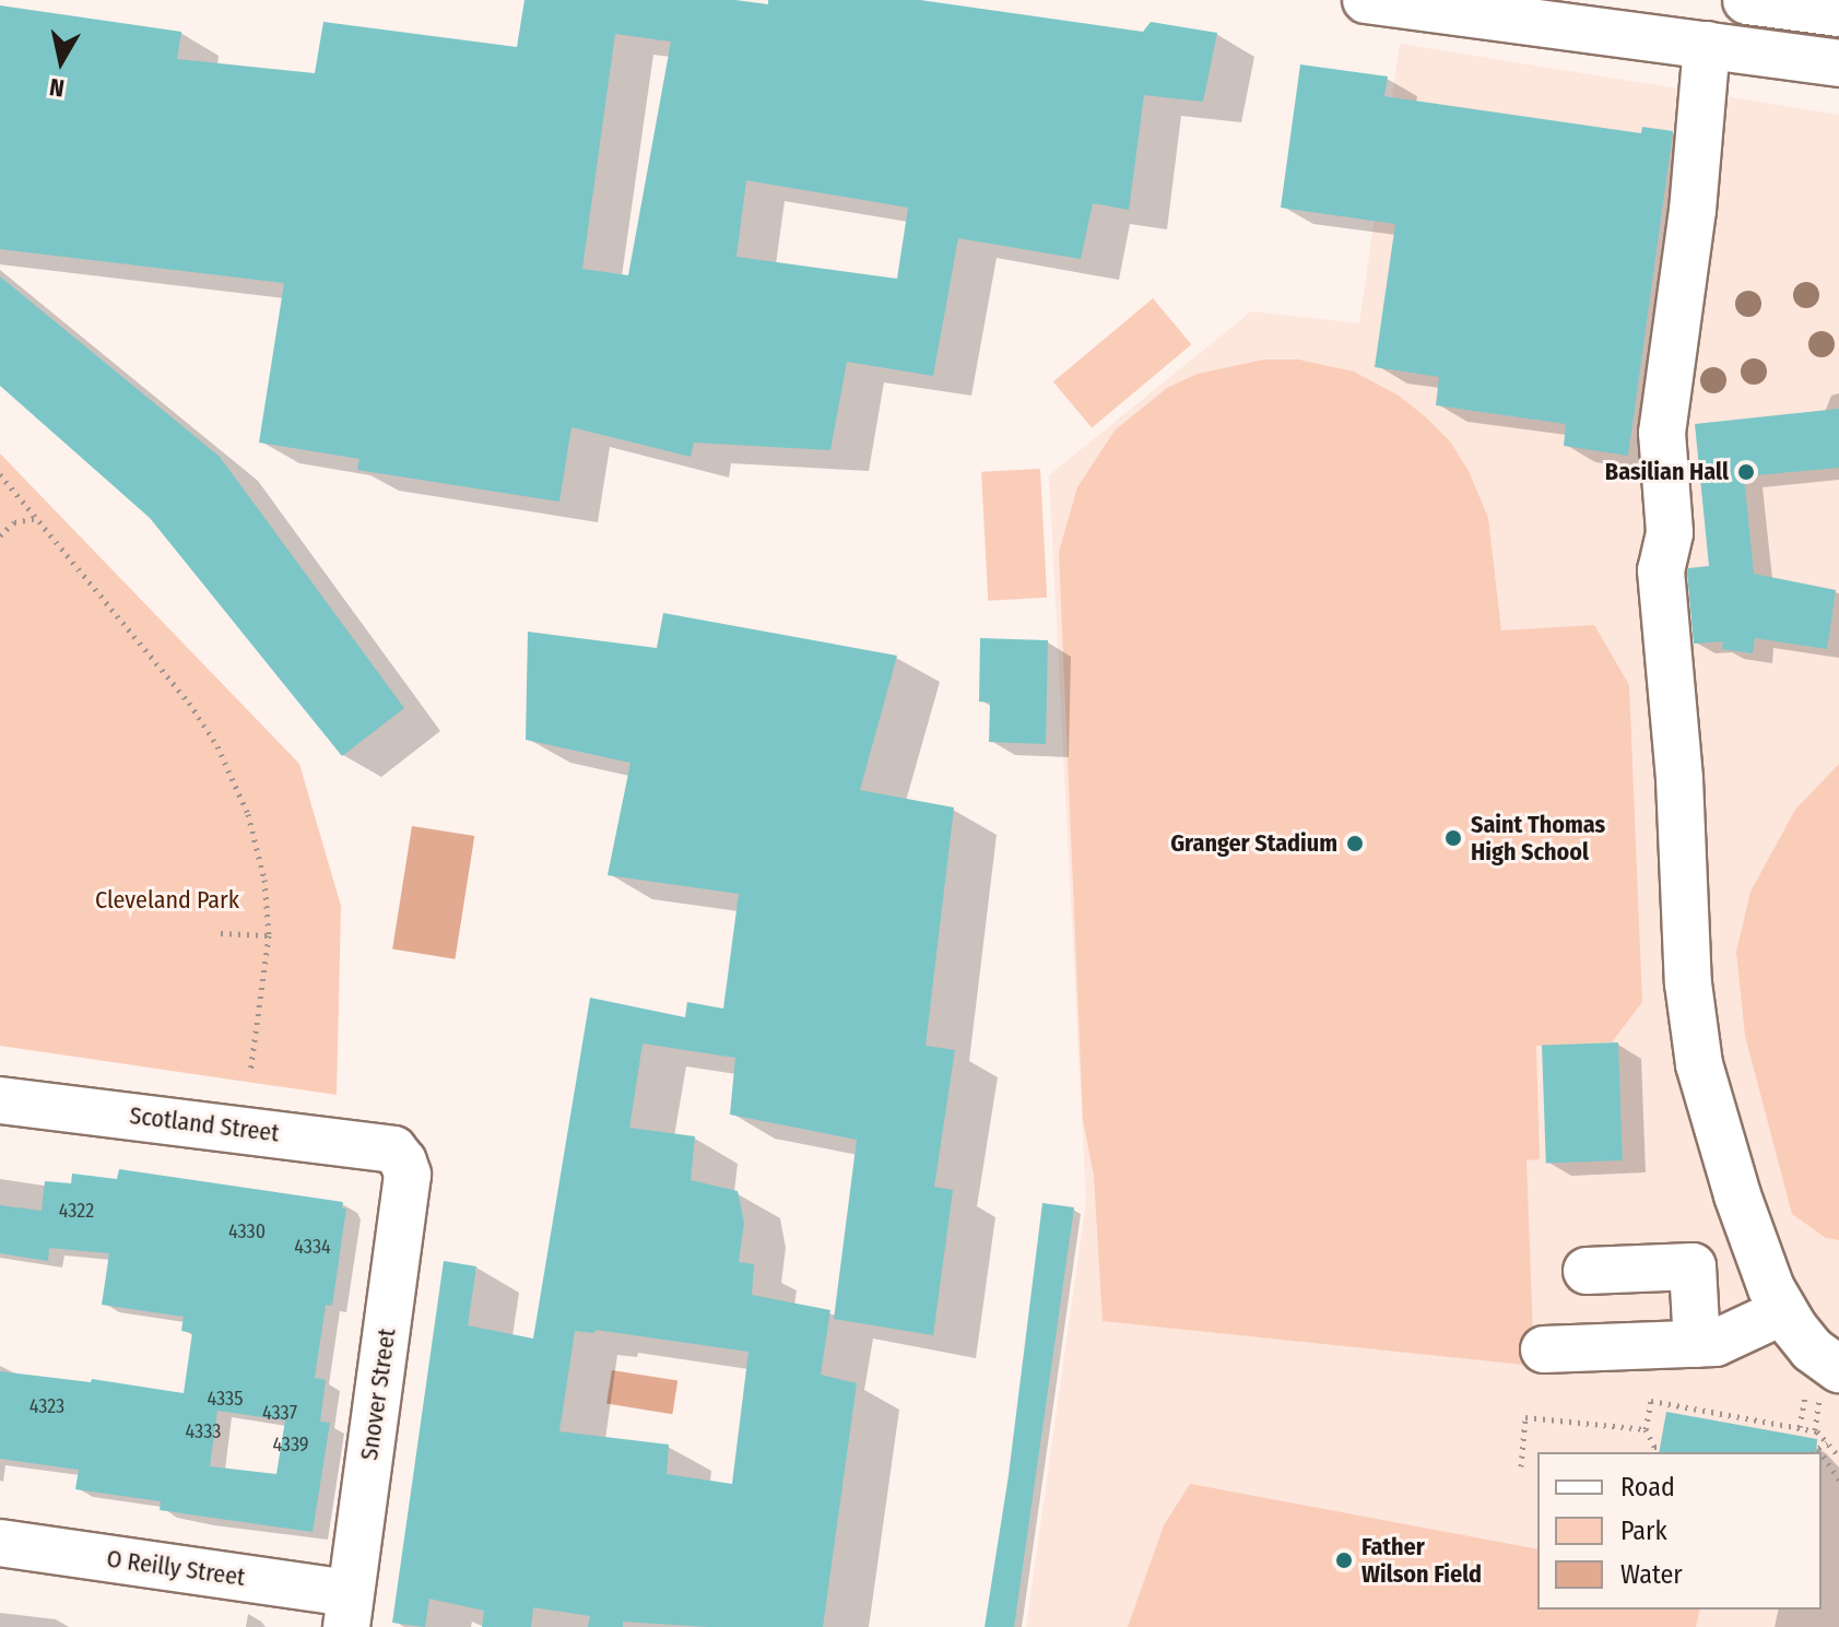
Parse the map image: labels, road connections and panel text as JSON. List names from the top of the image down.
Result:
{
  "streets": {
    "street": ["Scotland Street", "Snover Street", "O Reilly Street"]
  },
  "crossings": [
    ["Scotland Street", "Snover Street"],
    ["Snover Street", "O Reilly Street"]
  ],
  "parks": ["Cleveland Park"],
  "places": [
    "Basilian Hall",
    "Saint Thomas High School",
    "Granger Stadium",
    "Father Wilson Field"
  ],
  "house_numbers": [
    "4322",
    "4330",
    "4334",
    "4335",
    "4323",
    "4337",
    "4333",
    "4339"
  ],
  "legend": ["Road", "Park", "Water"],
  "north": "bottom"
}
